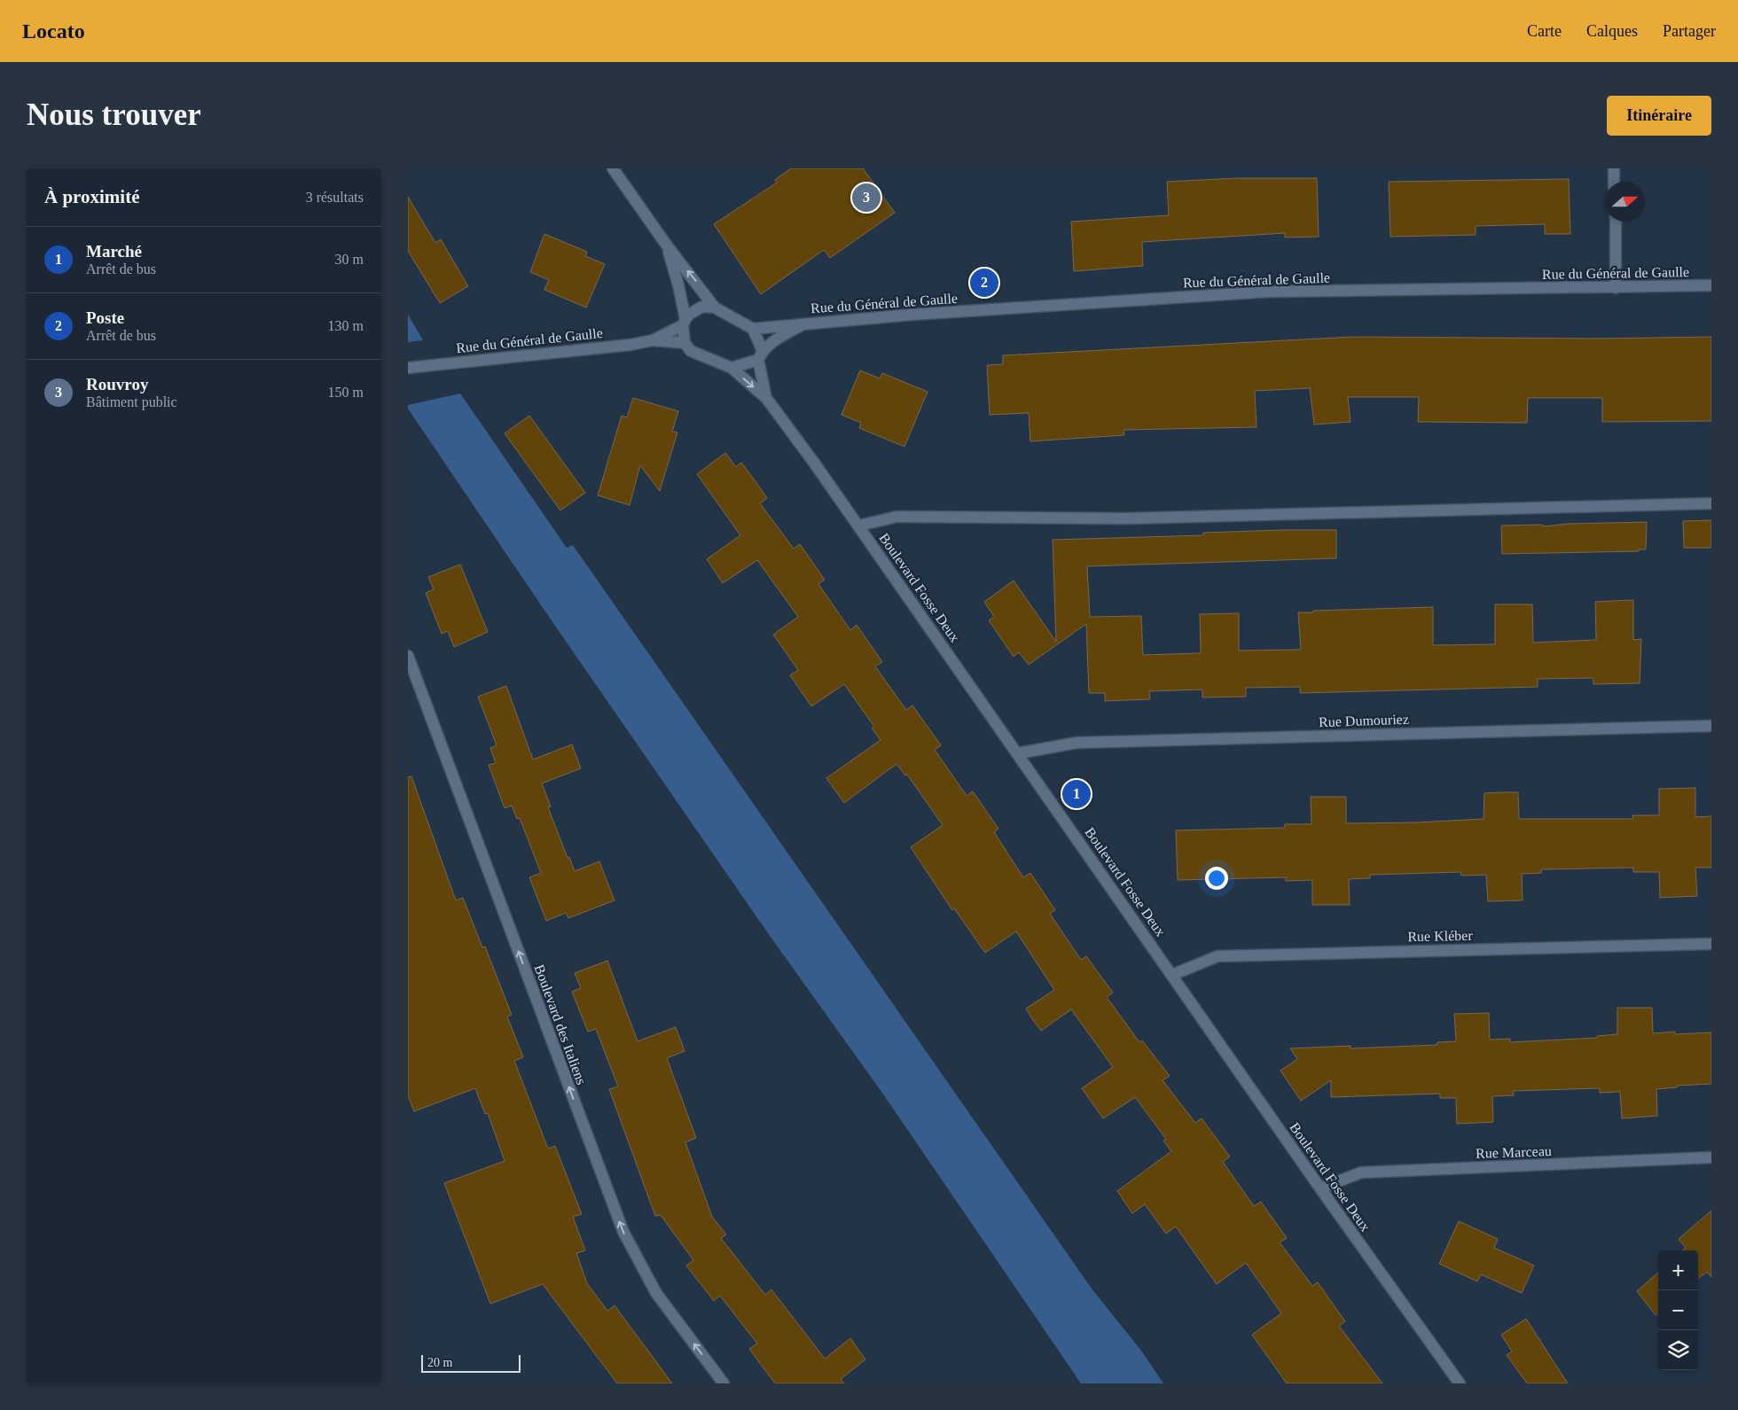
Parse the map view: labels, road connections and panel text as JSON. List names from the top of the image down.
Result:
{
  "streets": {
    "street": [
      "Rue du Général de Gaulle",
      "Boulevard Fosse Deux",
      "Rue Dumouriez",
      "Rue Kléber",
      "Boulevard des Italiens",
      "Rue Marceau"
    ]
  },
  "crossings": [
    ["Rue du Général de Gaulle", "Boulevard Fosse Deux"],
    ["Boulevard Fosse Deux", "Rue Dumouriez"],
    ["Boulevard Fosse Deux", "Rue Kléber"],
    ["Boulevard Fosse Deux", "Rue Marceau"]
  ],
  "one_way": ["Boulevard des Italiens"],
  "scale_bar": "20 m",
  "north": "right",
  "page": {
    "header": "Locato",
    "nav": ["Carte", "Calques", "Partager"],
    "buttons": "Itinéraire",
    "title": "Nous trouver",
    "heading": ["À proximité", "3 résultats"],
    "pins": ["3", "2", "1"],
    "list": [
      {
        "mark": "1",
        "name": "Marché",
        "note": "Arrêt de bus",
        "value": "30 m"
      },
      {
        "mark": "2",
        "name": "Poste",
        "note": "Arrêt de bus",
        "value": "130 m"
      },
      {
        "mark": "3",
        "name": "Rouvroy",
        "note": "Bâtiment public",
        "value": "150 m"
      }
    ],
    "map_buttons": ["+", "−"],
    "scale": "20 m"
  }
}
